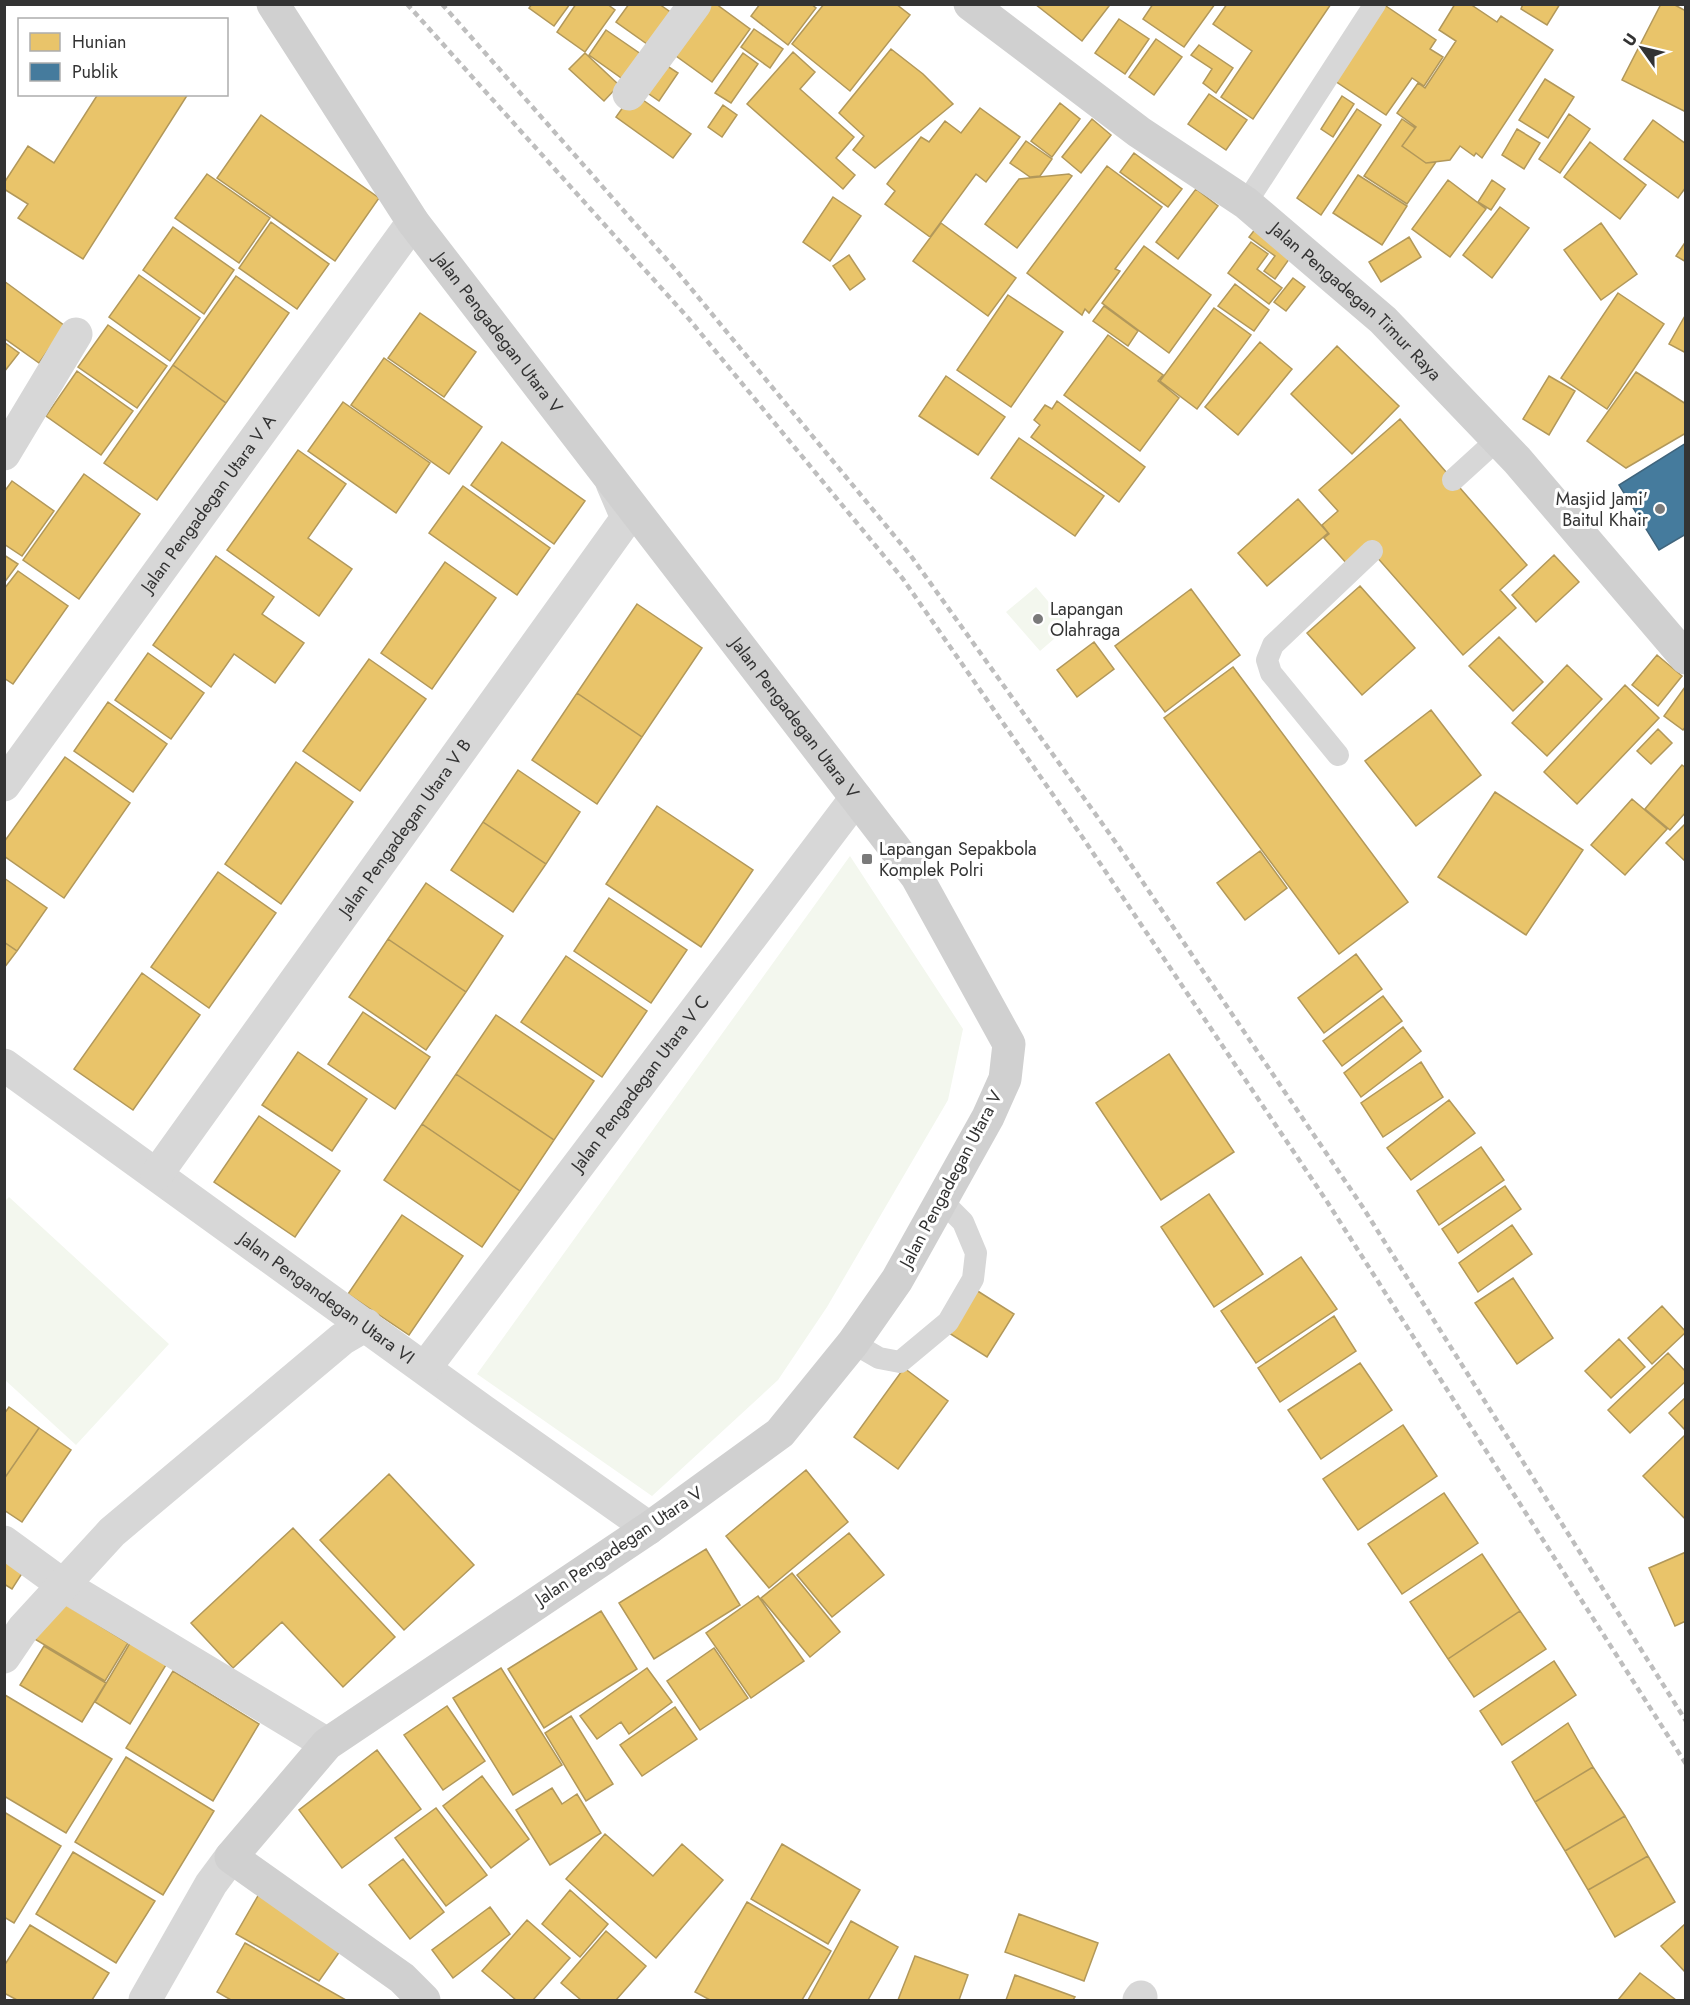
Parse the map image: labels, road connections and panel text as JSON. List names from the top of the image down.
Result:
{
  "streets": {
    "street": [
      "Jalan Pengadegan Timur Raya",
      "Jalan Pengadegan Utara V",
      "Jalan Pengadegan Utara V A",
      "Jalan Pengadegan Utara V B",
      "Jalan Pengadegan Utara V C",
      "Jalan Pengandegan Utara VI"
    ]
  },
  "crossings": [
    ["Jalan Pengadegan Utara V", "Jalan Pengadegan Utara V A"],
    ["Jalan Pengadegan Utara V", "Jalan Pengadegan Utara V B"],
    ["Jalan Pengadegan Utara V", "Jalan Pengadegan Utara V C"],
    ["Jalan Pengadegan Utara V", "Jalan Pengandegan Utara VI"],
    ["Jalan Pengadegan Utara V B", "Jalan Pengandegan Utara VI"],
    ["Jalan Pengadegan Utara V C", "Jalan Pengandegan Utara VI"]
  ],
  "places": {
    "other": ["Masjid Jami' Baitul Khair", "Lapangan Olahraga"],
    "transit": ["Lapangan Sepakbola Komplek Polri"]
  },
  "legend": ["Hunian", "Publik"],
  "north": "top left"
}
